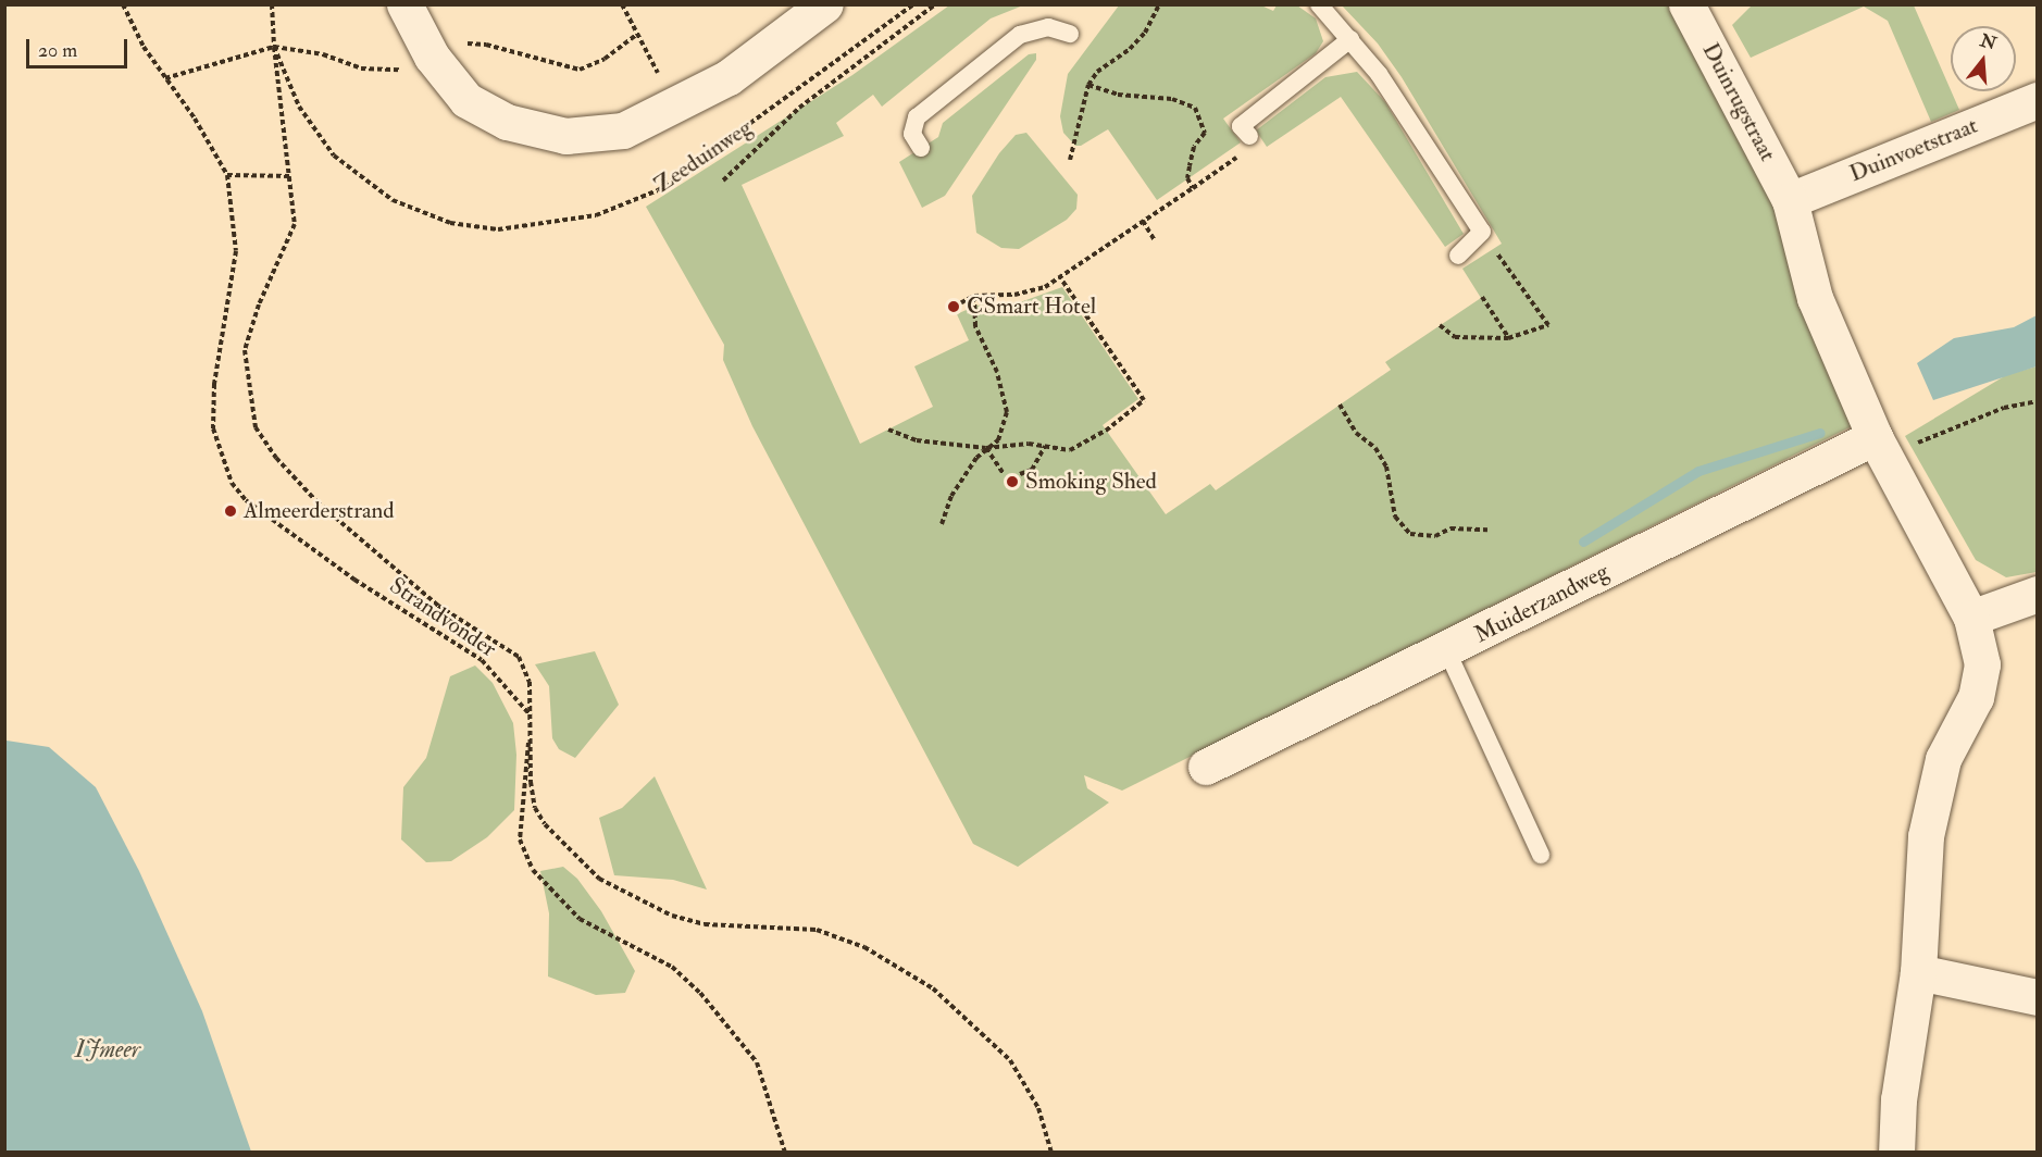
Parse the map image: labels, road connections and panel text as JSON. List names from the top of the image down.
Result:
{
  "streets": {
    "street": ["Duinrugstraat", "Duinvoetstraat", "Muiderzandweg"],
    "path": ["Zeeduinweg", "Strandvonder"]
  },
  "crossings": [
    ["Duinrugstraat", "Duinvoetstraat"]
  ],
  "water": ["IJmeer"],
  "places": ["CSmart Hotel", "Smoking Shed", "Almeerderstrand"],
  "scale_bar": "20 m",
  "north": "top"
}
